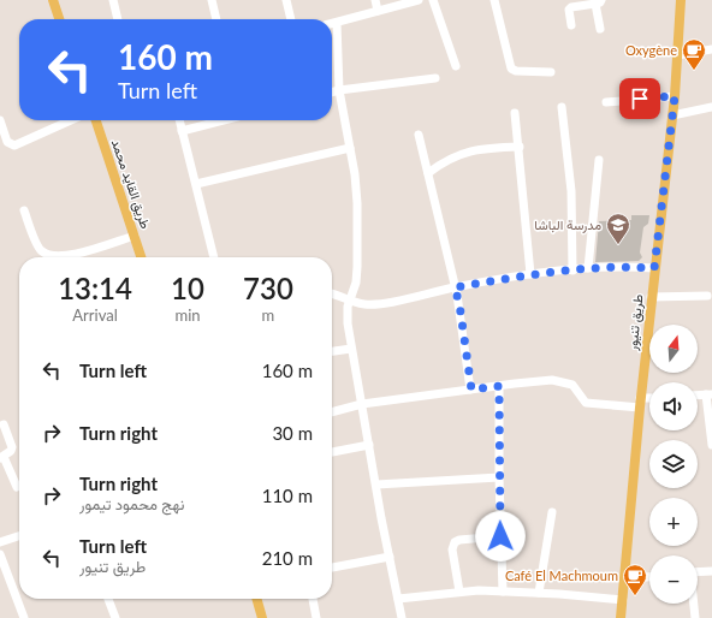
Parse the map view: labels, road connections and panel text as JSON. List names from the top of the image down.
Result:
{
  "streets": {
    "main road": ["طريق القايد محمد", "طريق تنيور"]
  },
  "places": {
    "cafe": ["Oxygène", "Café El Machmoum"],
    "school or university": ["مدرسة الباشا"]
  },
  "north": "top",
  "page": {
    "turn": ["160 m", "Turn left"],
    "eta": [
      "13:14",
      "Arrival",
      "10",
      "min",
      "730",
      "m"
    ],
    "map_buttons": ["+", "−"],
    "list": [
      {
        "name": "Turn left",
        "value": "160 m"
      },
      {
        "name": "Turn right",
        "value": "30 m"
      },
      {
        "name": "Turn right",
        "note": "نهج محمود تيمور",
        "value": "110 m"
      },
      {
        "name": "Turn left",
        "note": "طريق تنيور",
        "value": "210 m"
      }
    ]
  }
}
